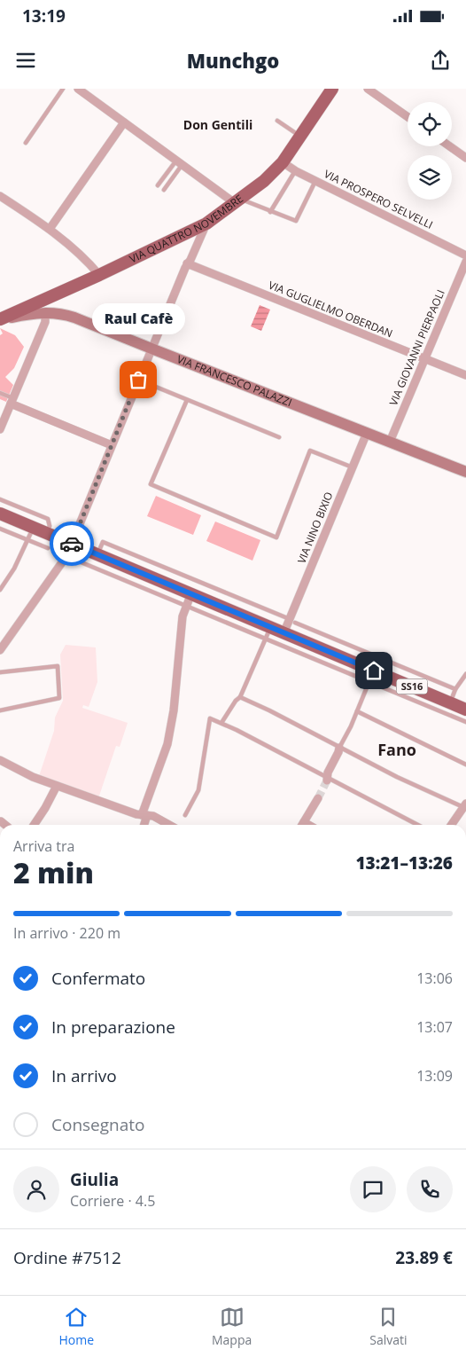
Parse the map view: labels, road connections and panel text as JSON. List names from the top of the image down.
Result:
{
  "streets": {
    "main road": ["VIA QUATTRO NOVEMBRE", "SS16"],
    "street": [
      "VIA PROSPERO SELVELLI",
      "VIA GUGLIELMO OBERDAN",
      "VIA GIOVANNI PIERPAOLI",
      "VIA FRANCESCO PALAZZI",
      "VIA NINO BIXIO"
    ]
  },
  "crossings": [
    ["VIA PROSPERO SELVELLI", "VIA QUATTRO NOVEMBRE"],
    ["VIA QUATTRO NOVEMBRE", "VIA FRANCESCO PALAZZI"],
    ["VIA GUGLIELMO OBERDAN", "VIA GIOVANNI PIERPAOLI"],
    ["VIA GIOVANNI PIERPAOLI", "VIA FRANCESCO PALAZZI"],
    ["VIA FRANCESCO PALAZZI", "VIA NINO BIXIO"],
    ["VIA NINO BIXIO", "SS16"]
  ],
  "districts": ["Don Gentili", "Fano"],
  "places": ["Raul Cafè"],
  "page": {
    "status": "13:19",
    "header": "Munchgo",
    "bubble": "Raul Cafè",
    "heading": ["2 min", "Arriva tra", "13:21–13:26"],
    "panel": [
      "Giulia",
      "Corriere · 4.5",
      "Ordine #7512",
      "23.89 €"
    ],
    "bar": "In arrivo · 220 m",
    "list": [
      ["Confermato", "13:06"],
      ["In preparazione", "13:07"],
      ["In arrivo", "13:09"],
      "Consegnato"
    ],
    "tabs": ["Home", "Mappa", "Salvati"]
  }
}
